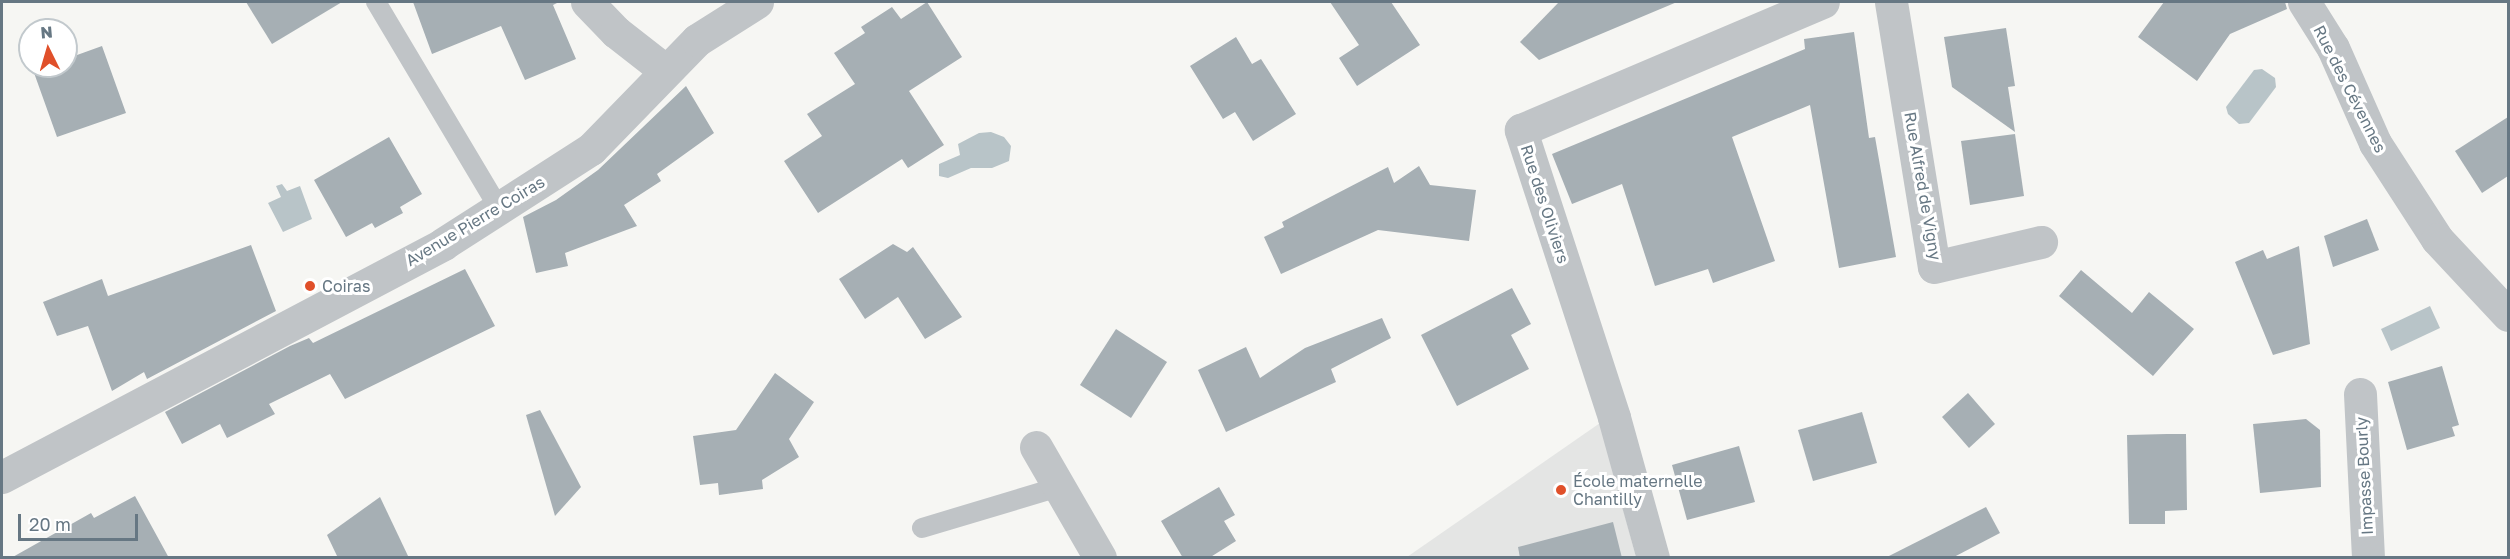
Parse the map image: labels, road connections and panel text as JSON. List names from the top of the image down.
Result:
{
  "streets": {
    "street": [
      "Rue des Cévennes",
      "Rue Alfred de Vigny",
      "Rue des Oliviers",
      "Avenue Pierre Coiras",
      "Impasse Bourly"
    ]
  },
  "places": ["Coiras", "École maternelle Chantilly"],
  "scale_bar": "20 m",
  "north": "top"
}
